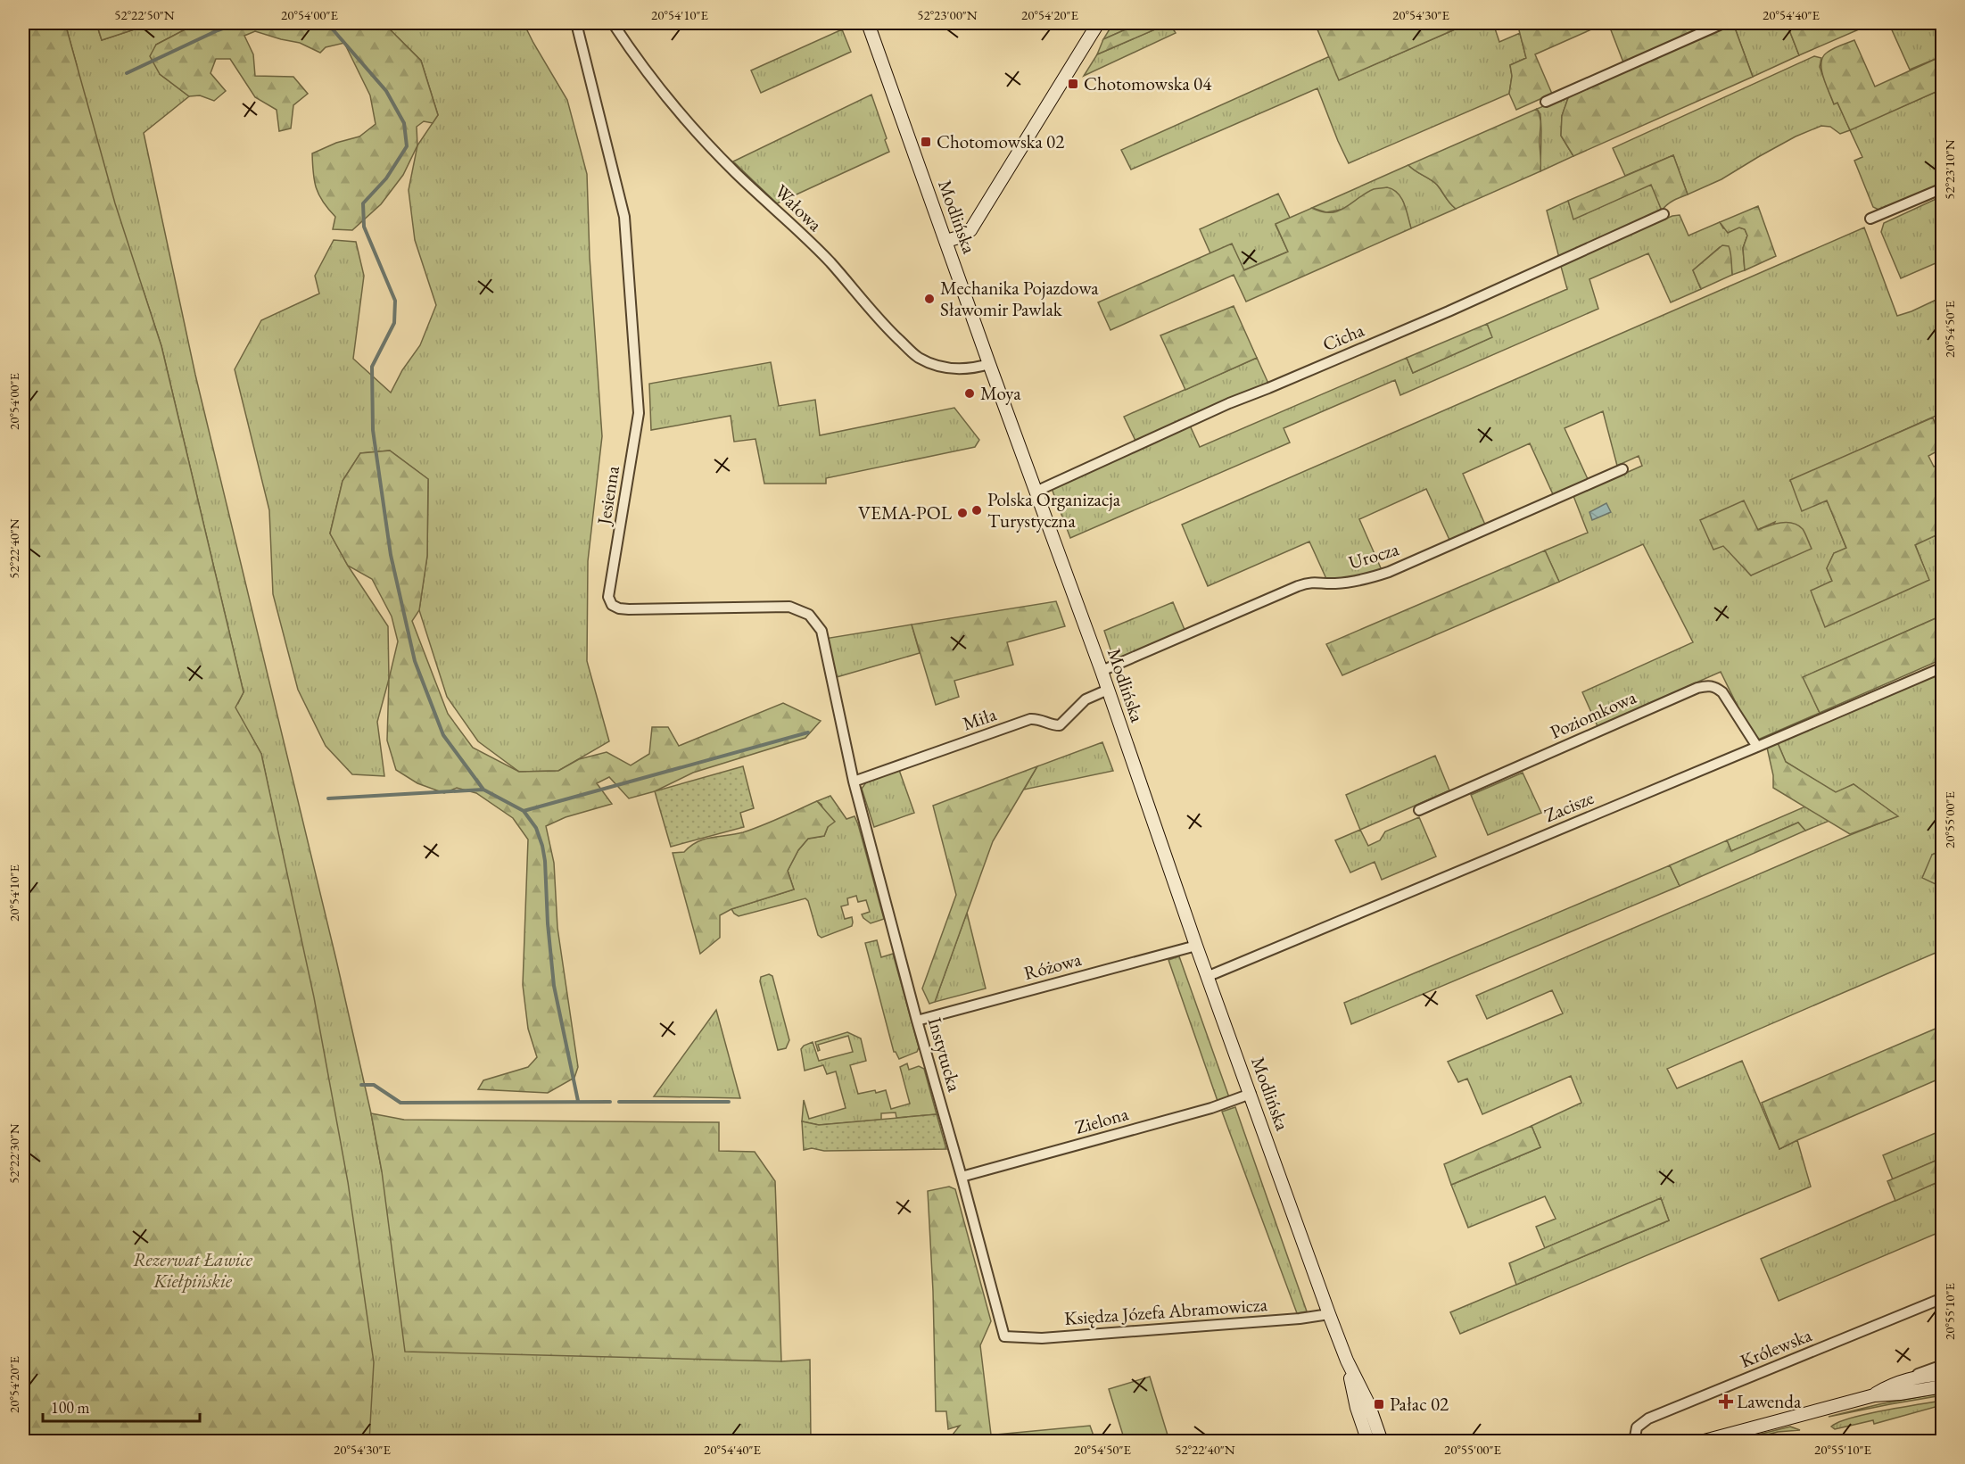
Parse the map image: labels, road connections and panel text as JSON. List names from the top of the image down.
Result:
{
  "streets": {
    "main road": ["Modlińska"],
    "street": [
      "Wałowa",
      "Cicha",
      "Jesienna",
      "Urocza",
      "Poziomkowa",
      "Miła",
      "Zacisze",
      "Różowa",
      "Instytucka",
      "Zielona",
      "Księdza Józefa Abramowicza",
      "Królewska"
    ]
  },
  "crossings": [
    ["Wałowa", "Modlińska"],
    ["Modlińska", "Cicha"],
    ["Modlińska", "Urocza"],
    ["Modlińska", "Miła"],
    ["Modlińska", "Zacisze"],
    ["Modlińska", "Różowa"],
    ["Modlińska", "Zielona"],
    ["Modlińska", "Księdza Józefa Abramowicza"],
    ["Jesienna", "Miła"],
    ["Jesienna", "Instytucka"],
    ["Poziomkowa", "Zacisze"],
    ["Miła", "Instytucka"],
    ["Różowa", "Instytucka"],
    ["Instytucka", "Zielona"],
    ["Instytucka", "Księdza Józefa Abramowicza"]
  ],
  "parks": ["Rezerwat Ławice Kiełpińskie"],
  "places": {
    "transit": ["Chotomowska 04", "Chotomowska 02", "Pałac 02"],
    "other": [
      "Mechanika Pojazdowa Sławomir Pawlak",
      "Moya",
      "Polska Organizacja Turystyczna",
      "VEMA-POL"
    ],
    "health": ["Lawenda"]
  },
  "scale_bar": "100 m",
  "coordinates": [
    "52°22'50\"N",
    "20°54'00\"E",
    "20°54'10\"E",
    "52°23'00\"N",
    "20°54'20\"E",
    "20°54'30\"E",
    "20°54'40\"E",
    "52°23'10\"N",
    "20°54'50\"E",
    "52°22'40\"N",
    "20°55'00\"E",
    "52°22'30\"N",
    "20°55'10\"E"
  ]
}
